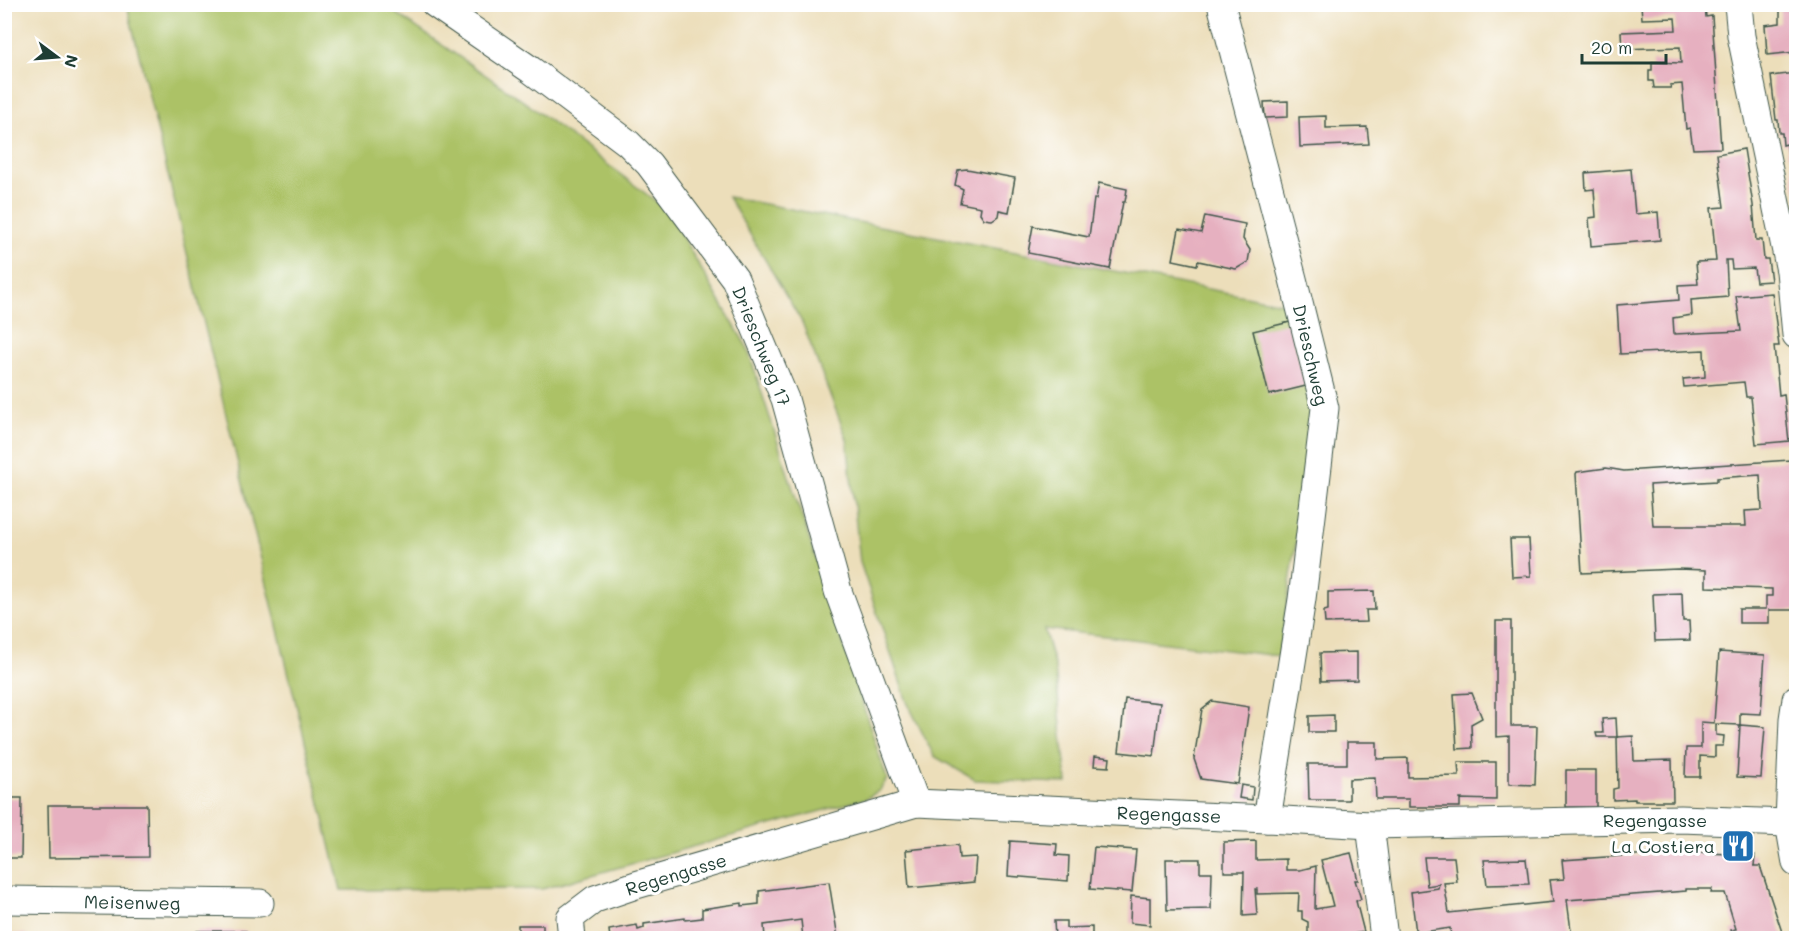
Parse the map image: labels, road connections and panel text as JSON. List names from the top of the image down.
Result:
{
  "streets": {
    "street": [
      "Drieschweg 17",
      "Drieschweg",
      "Regengasse",
      "Meisenweg"
    ]
  },
  "crossings": [
    ["Drieschweg 17", "Regengasse"],
    ["Drieschweg", "Regengasse"]
  ],
  "places": {
    "restaurant": ["La Costiera"]
  },
  "scale_bar": "20 m",
  "north": "right"
}
